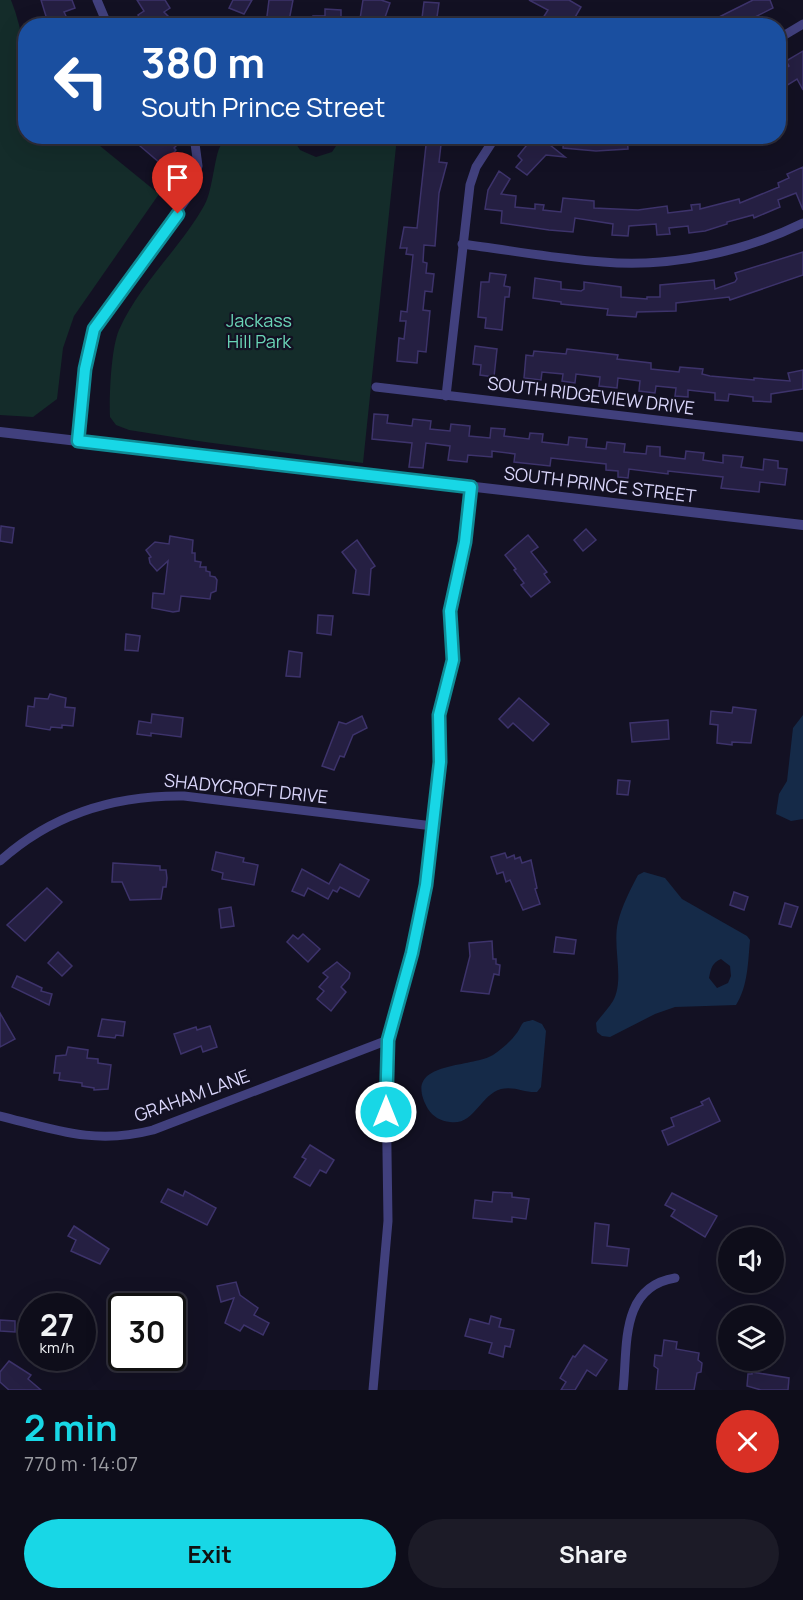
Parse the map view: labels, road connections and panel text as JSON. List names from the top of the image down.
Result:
{
  "streets": {
    "street": [
      "SOUTH RIDGEVIEW DRIVE",
      "SOUTH PRINCE STREET",
      "SHADYCROFT DRIVE",
      "GRAHAM LANE"
    ]
  },
  "parks": ["Jackass Hill Park"],
  "page": {
    "turn": ["380 m", "South Prince Street"],
    "speed": "27 km/h",
    "limit": "30",
    "heading": ["2 min", "770 m · 14:07"],
    "buttons": ["Exit", "Share"]
  }
}
